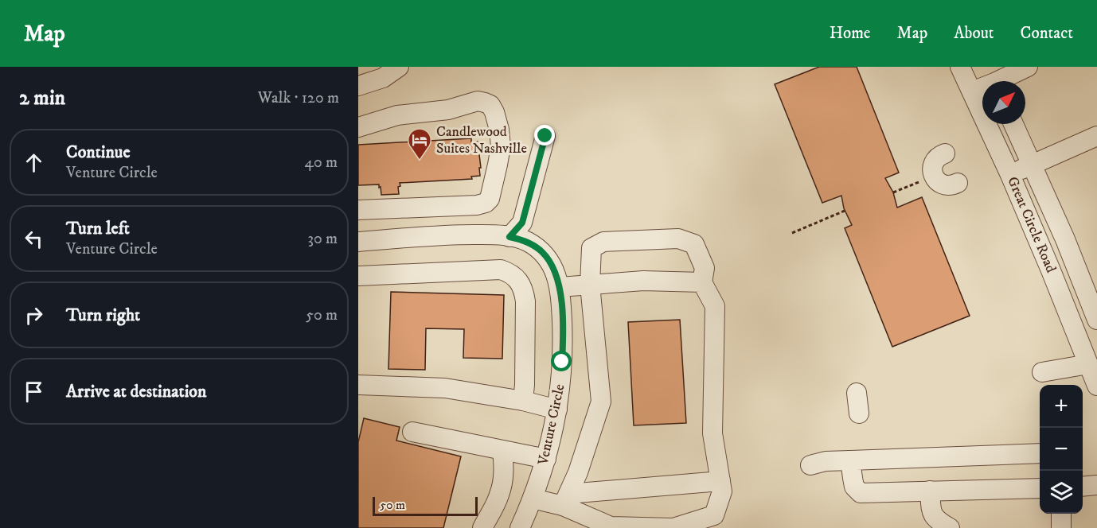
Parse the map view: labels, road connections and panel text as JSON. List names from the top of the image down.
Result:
{
  "streets": {
    "street": ["Great Circle Road", "Venture Circle"]
  },
  "places": {
    "hotel": ["Candlewood Suites Nashville"]
  },
  "scale_bar": "50 m",
  "north": "top right",
  "page": {
    "header": "Map",
    "nav": [
      "Home",
      "Map",
      "About",
      "Contact"
    ],
    "heading": ["2 min", "Walk · 120 m"],
    "list": [
      ["Continue", "Venture Circle", "40 m"],
      ["Turn left", "Venture Circle", "30 m"],
      ["Turn right", "50 m"],
      "Arrive at destination"
    ],
    "map_buttons": ["+", "−"],
    "scale": "50 m"
  }
}
